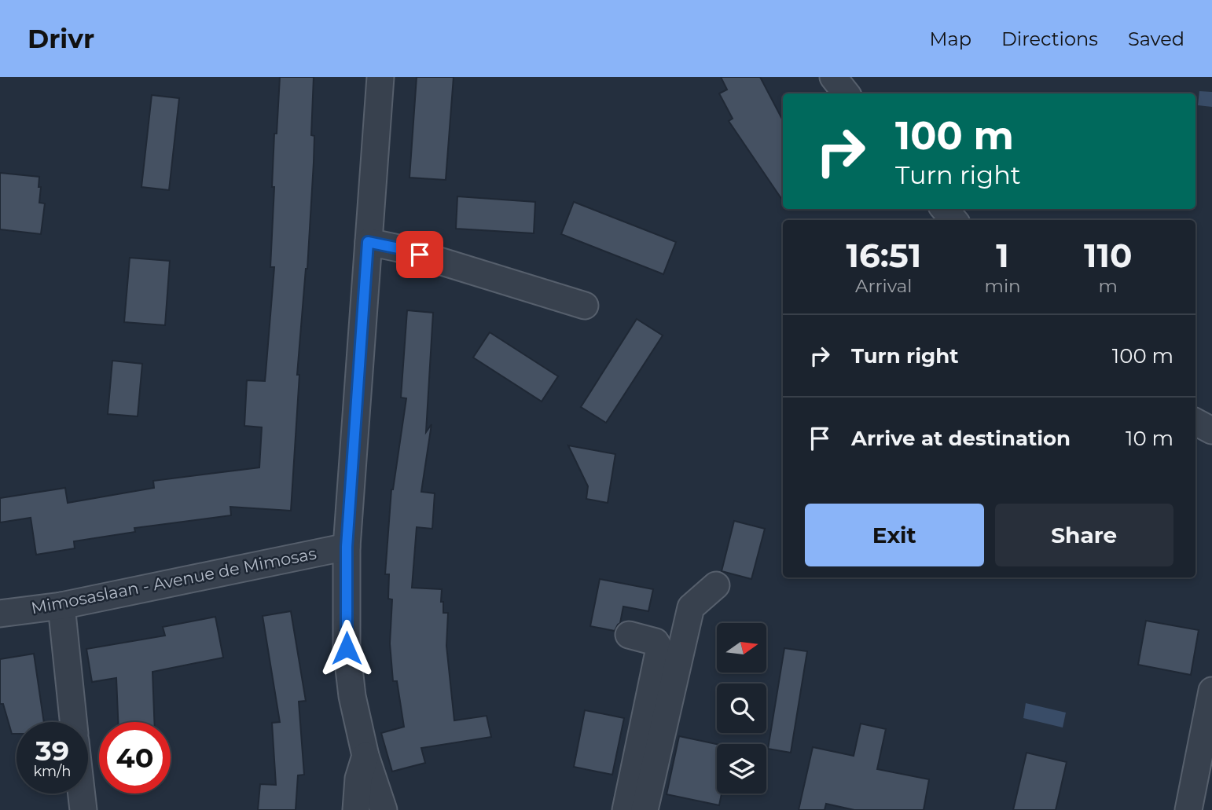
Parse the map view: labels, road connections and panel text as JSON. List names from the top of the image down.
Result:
{
  "streets": {
    "street": ["Mimosaslaan - Avenue de Mimosas"]
  },
  "north": "right",
  "page": {
    "header": "Drivr",
    "nav": ["Map", "Directions", "Saved"],
    "turn": ["100 m", "Turn right"],
    "eta": [
      "16:51",
      "Arrival",
      "1",
      "min",
      "110",
      "m"
    ],
    "list": [
      {
        "name": "Turn right",
        "value": "100 m"
      },
      {
        "name": "Arrive at destination",
        "value": "10 m"
      }
    ],
    "buttons": ["Exit", "Share"],
    "speed": "39 km/h",
    "limit": "40"
  }
}
